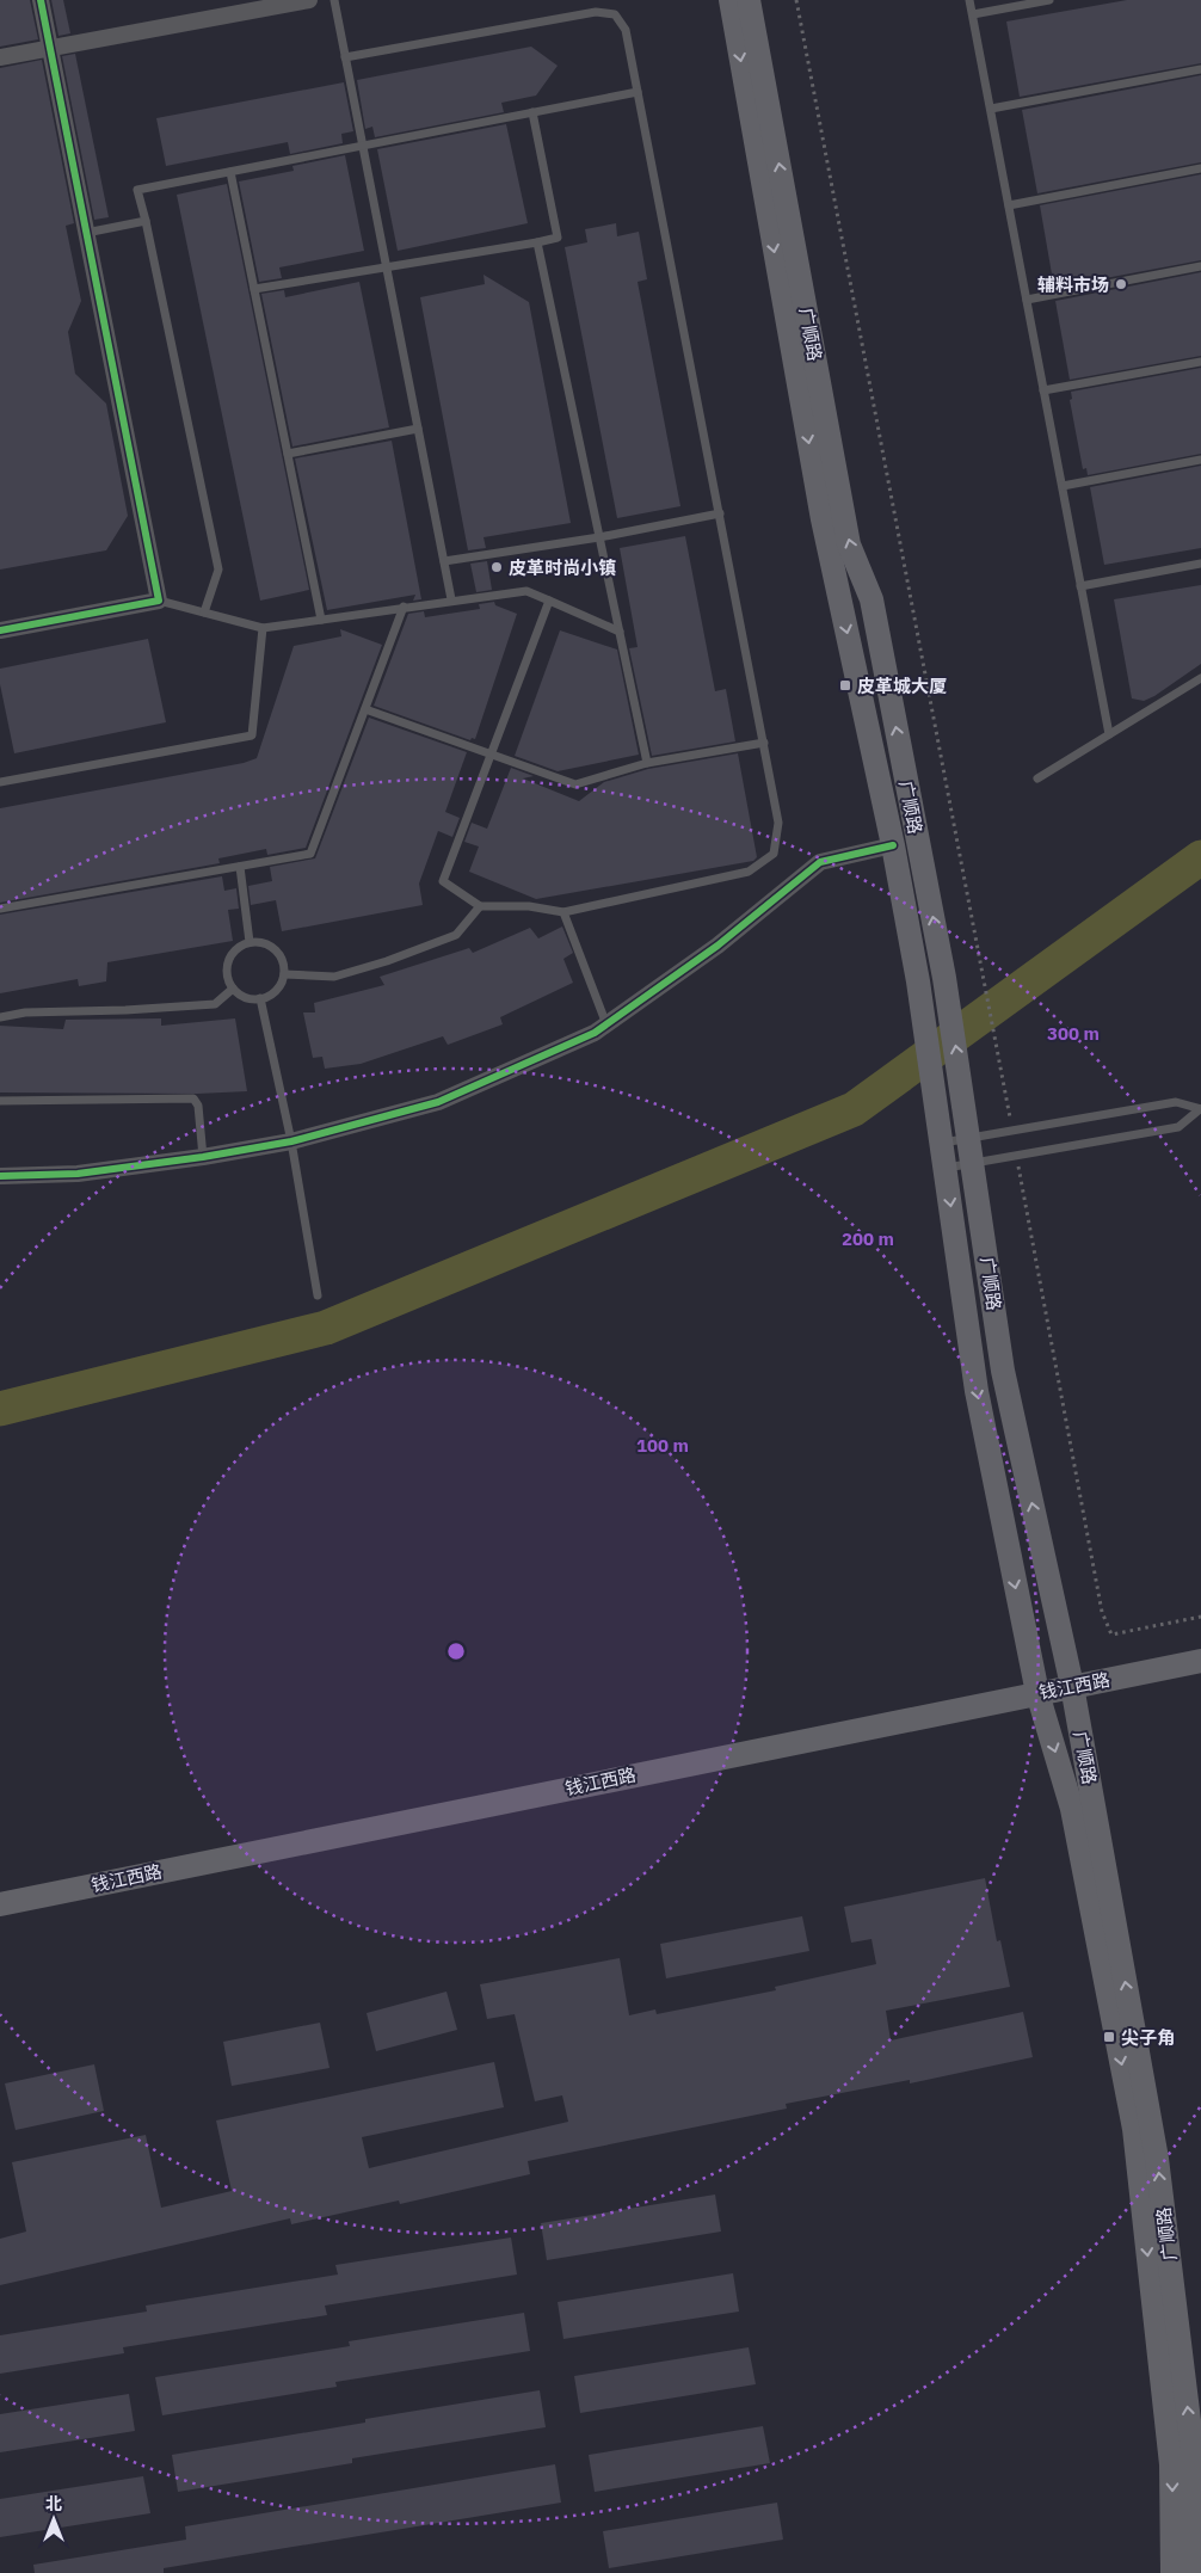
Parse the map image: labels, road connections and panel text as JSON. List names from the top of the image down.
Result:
{
  "streets": {
    "main road": ["广顺路", "钱江西路"]
  },
  "crossings": [
    ["广顺路", "钱江西路"]
  ],
  "places": {
    "other": ["辅料市场", "皮革时尚小镇"],
    "transit": ["皮革城大厦", "尖子角"]
  },
  "north": "top",
  "rings": ["300 m", "200 m", "100 m"]
}
